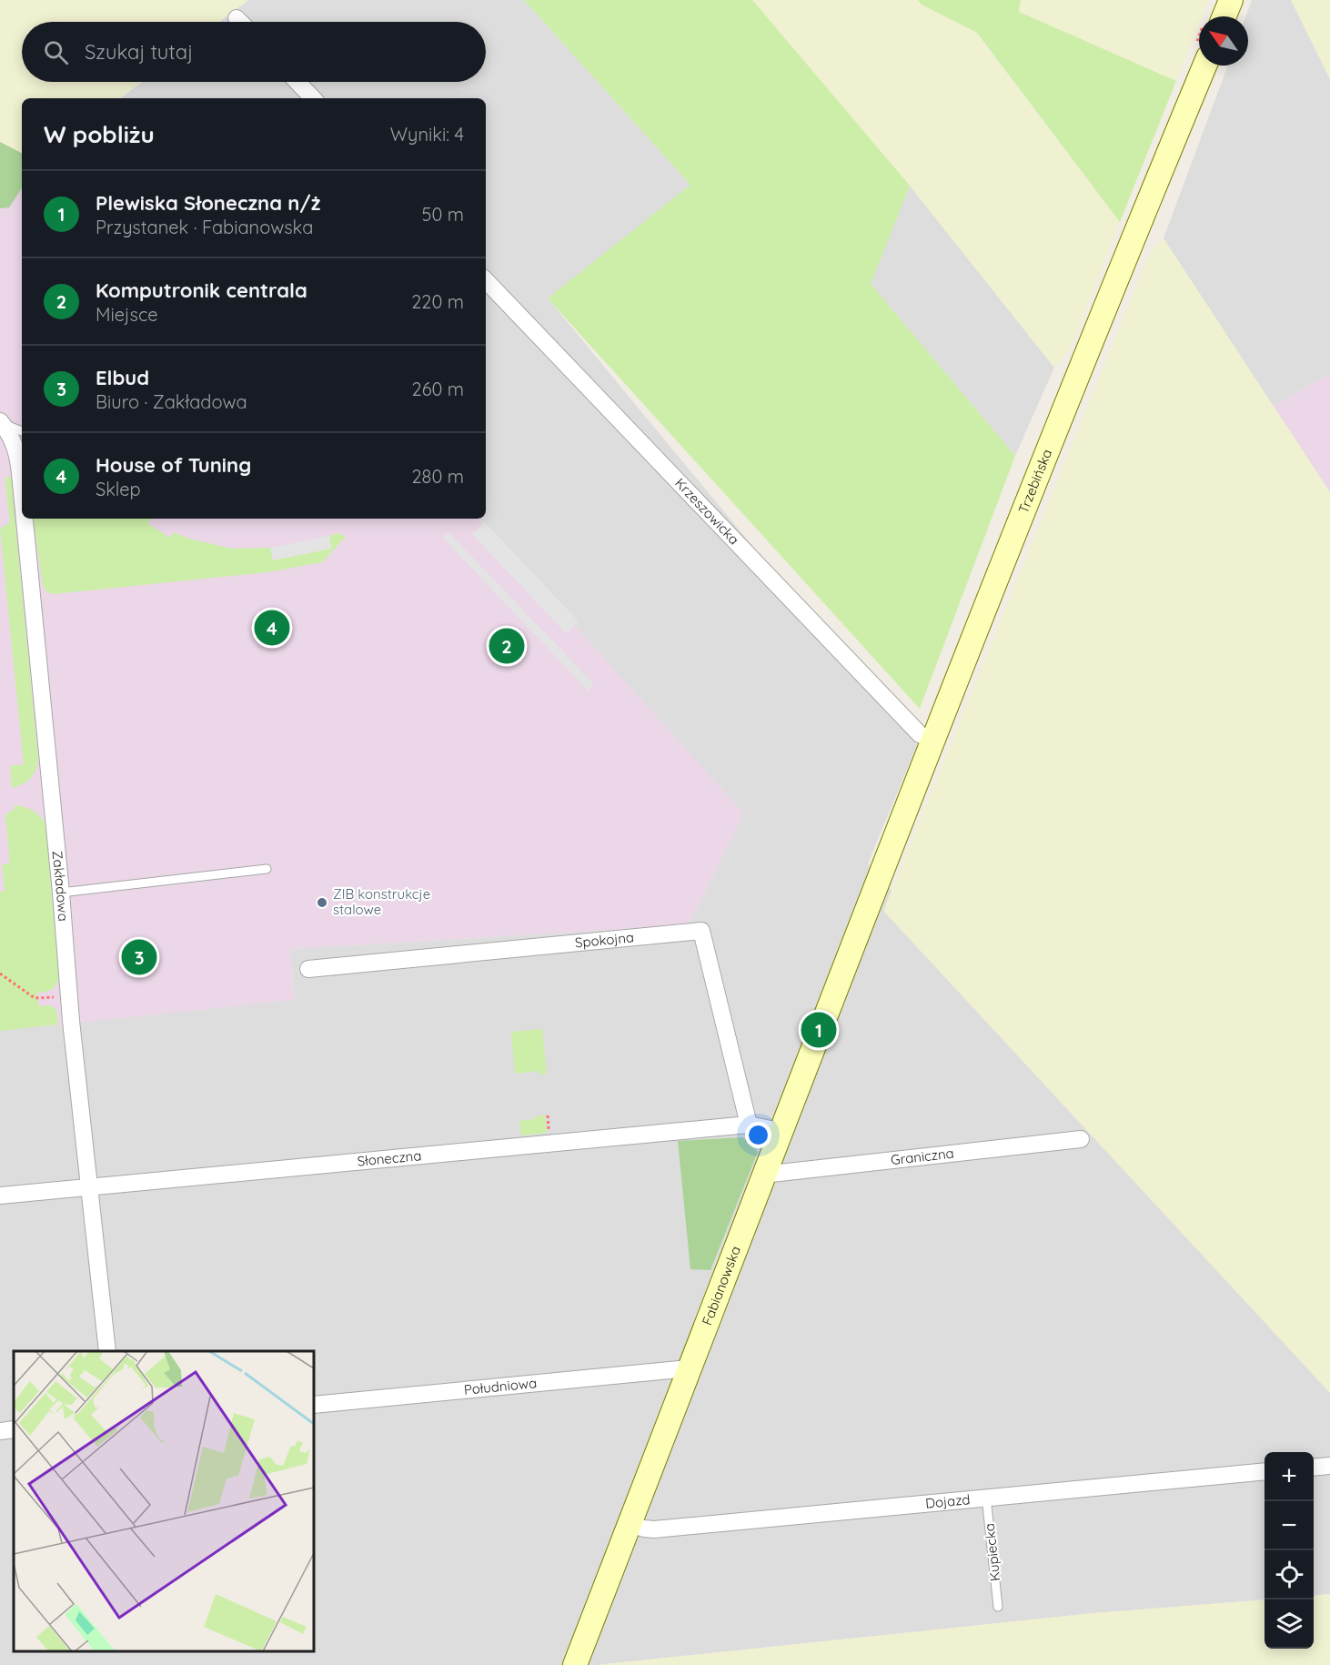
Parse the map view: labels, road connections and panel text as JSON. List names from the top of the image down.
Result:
{
  "streets": {
    "street": [
      "Trzebińska",
      "Krzeszowicka",
      "Zakładowa",
      "Spokojna",
      "Graniczna",
      "Słoneczna",
      "Fabianowska",
      "Południowa",
      "Dojazd"
    ],
    "lane": ["Kupiecka"]
  },
  "crossings": [
    ["Trzebińska", "Krzeszowicka"],
    ["Trzebińska", "Fabianowska"],
    ["Zakładowa", "Słoneczna"],
    ["Spokojna", "Słoneczna"],
    ["Graniczna", "Fabianowska"],
    ["Słoneczna", "Fabianowska"],
    ["Fabianowska", "Południowa"],
    ["Fabianowska", "Dojazd"],
    ["Dojazd", "Kupiecka"]
  ],
  "places": ["ZIB konstrukcje stalowe"],
  "north": "top left",
  "page": {
    "search": "Szukaj tutaj",
    "heading": ["W pobliżu", "Wyniki: 4"],
    "list": [
      {
        "mark": "1",
        "name": "Plewiska Słoneczna n/ż",
        "note": "Przystanek · Fabianowska",
        "value": "50 m"
      },
      {
        "mark": "2",
        "name": "Komputronik centrala",
        "note": "Miejsce",
        "value": "220 m"
      },
      {
        "mark": "3",
        "name": "Elbud",
        "note": "Biuro · Zakładowa",
        "value": "260 m"
      },
      {
        "mark": "4",
        "name": "House of Tuning",
        "note": "Sklep",
        "value": "280 m"
      }
    ],
    "pins": [
      "4",
      "2",
      "3",
      "1"
    ],
    "map_buttons": ["+", "−"]
  }
}
